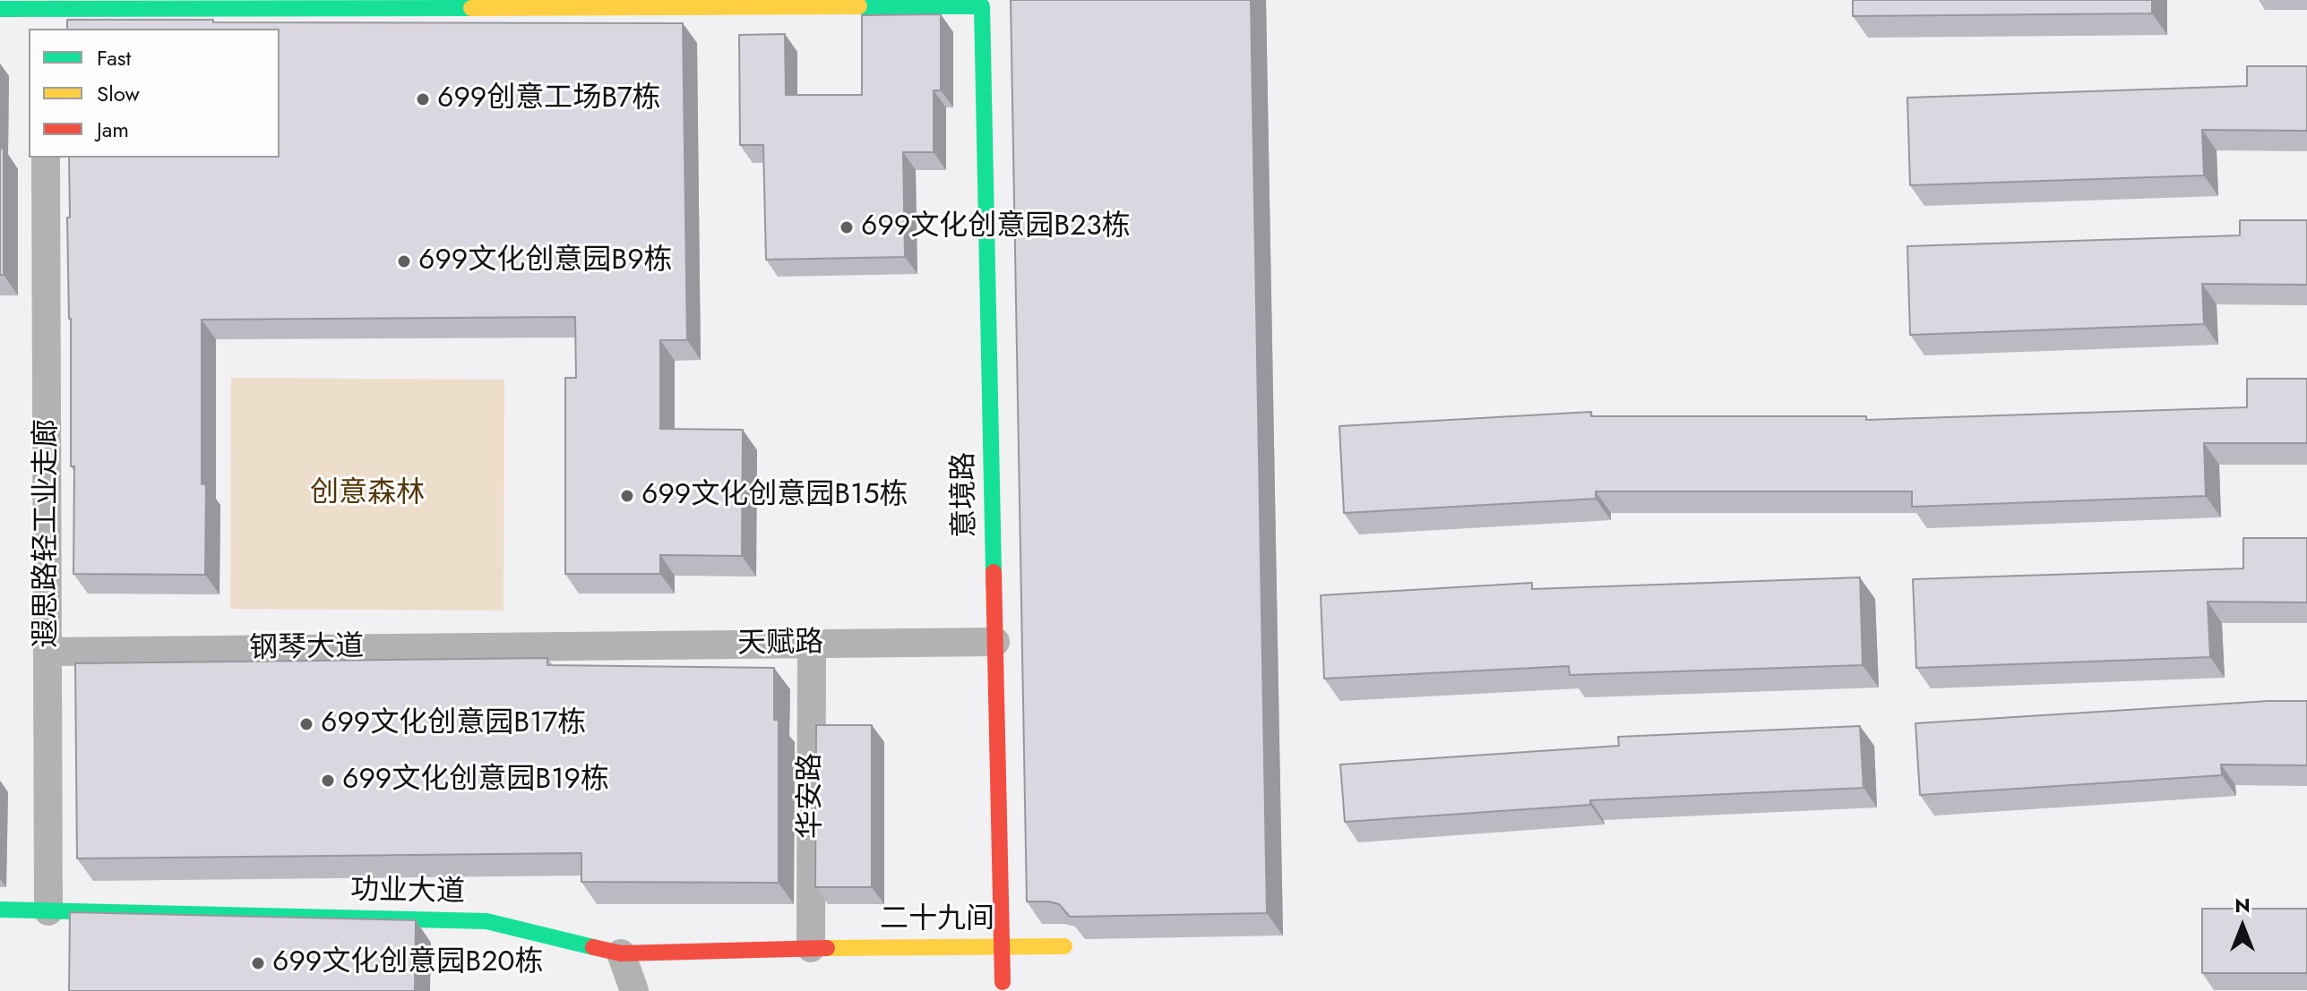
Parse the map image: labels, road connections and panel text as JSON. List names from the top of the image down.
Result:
{
  "streets": {
    "street": [
      "意境路",
      "遐思路轻工业走廊",
      "天赋路",
      "钢琴大道",
      "华安路",
      "功业大道",
      "二十九间"
    ]
  },
  "crossings": [
    ["意境路", "天赋路"],
    ["意境路", "二十九间"],
    ["遐思路轻工业走廊", "钢琴大道"],
    ["遐思路轻工业走廊", "功业大道"],
    ["天赋路", "钢琴大道"],
    ["天赋路", "华安路"],
    ["华安路", "功业大道"],
    ["华安路", "二十九间"],
    ["功业大道", "二十九间"]
  ],
  "parks": ["创意森林"],
  "places": [
    "699创意工场B7栋",
    "699文化创意园B23栋",
    "699文化创意园B9栋",
    "699文化创意园B15栋",
    "699文化创意园B17栋",
    "699文化创意园B19栋",
    "699文化创意园B20栋"
  ],
  "legend": ["Fast", "Slow", "Jam"],
  "north": "top"
}
